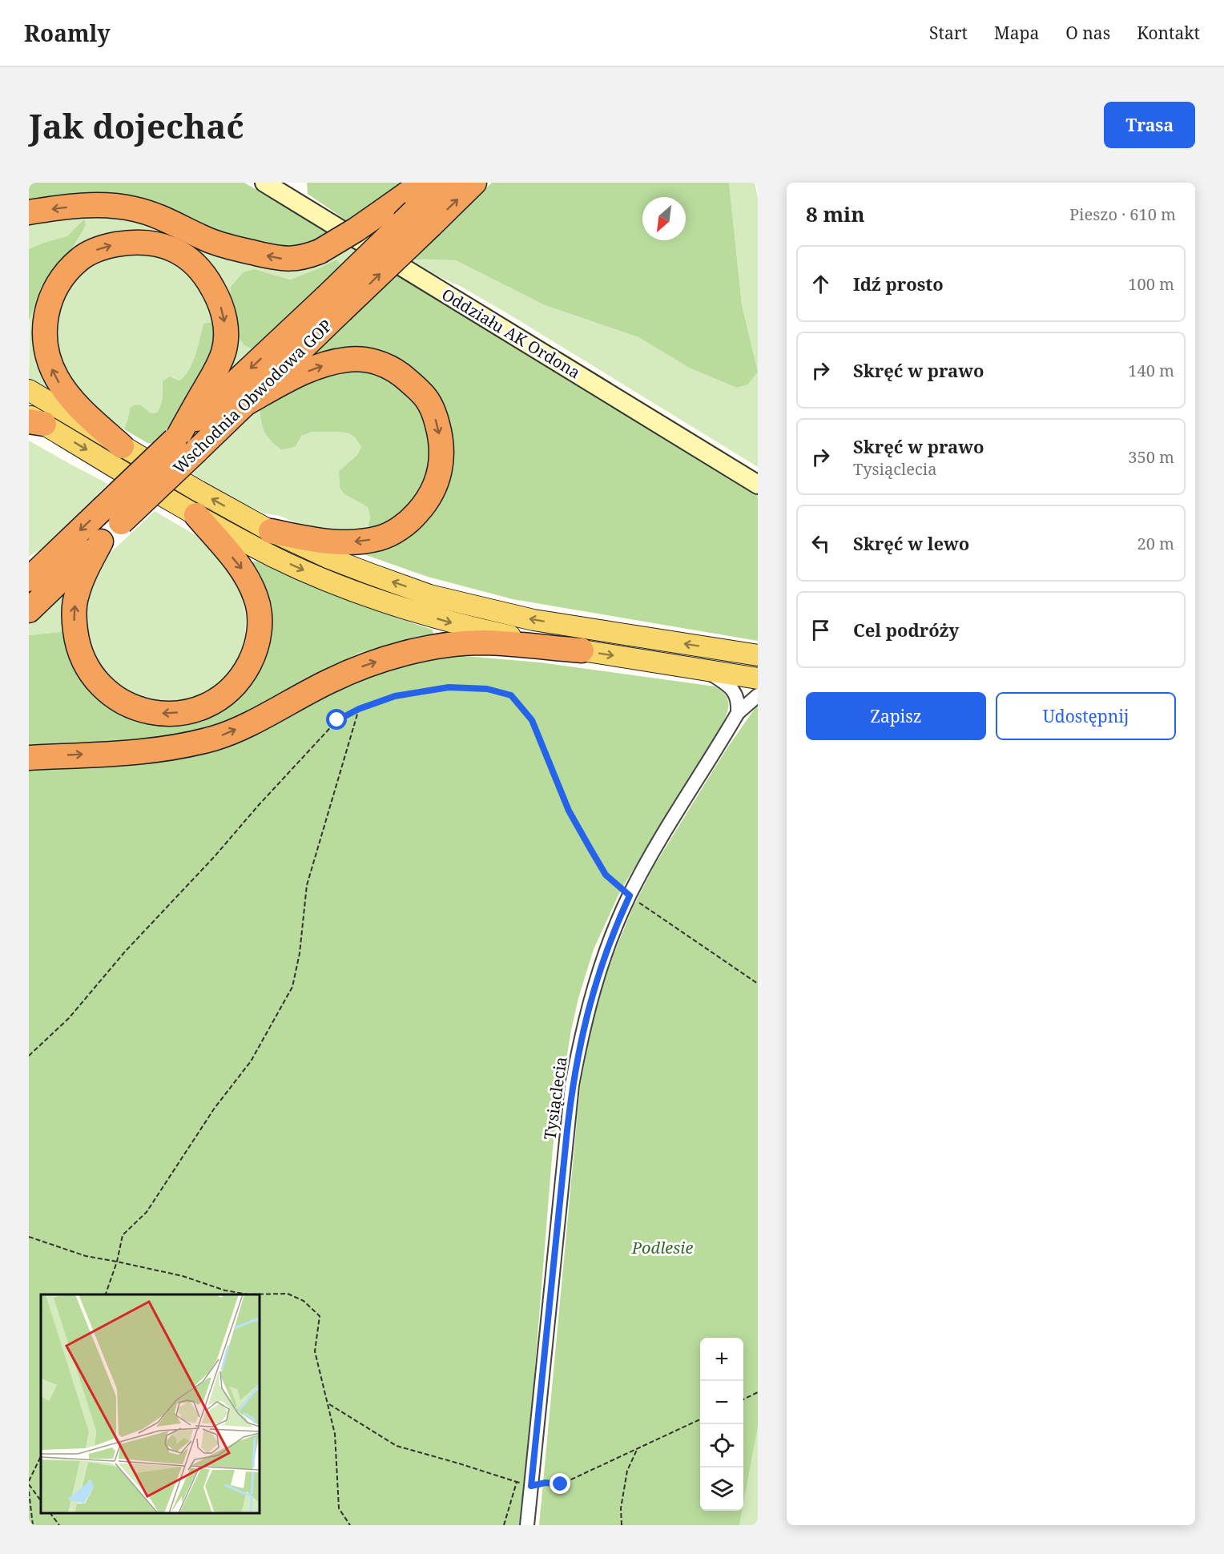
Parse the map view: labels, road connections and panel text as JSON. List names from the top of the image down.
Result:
{
  "streets": {
    "highway": ["Wschodnia Obwodowa GOP"],
    "street": ["Oddziału AK Ordona", "Tysiąclecia"]
  },
  "parks": ["Podlesie"],
  "north": "bottom left",
  "page": {
    "header": "Roamly",
    "nav": [
      "Start",
      "Mapa",
      "O nas",
      "Kontakt"
    ],
    "buttons": [
      "Trasa",
      ["Zapisz", "Udostępnij"]
    ],
    "title": "Jak dojechać",
    "heading": ["8 min", "Pieszo · 610 m"],
    "list": [
      ["Idź prosto", "100 m"],
      ["Skręć w prawo", "140 m"],
      ["Skręć w prawo", "Tysiąclecia", "350 m"],
      ["Skręć w lewo", "20 m"],
      "Cel podróży"
    ],
    "map_buttons": ["+", "−"]
  }
}
